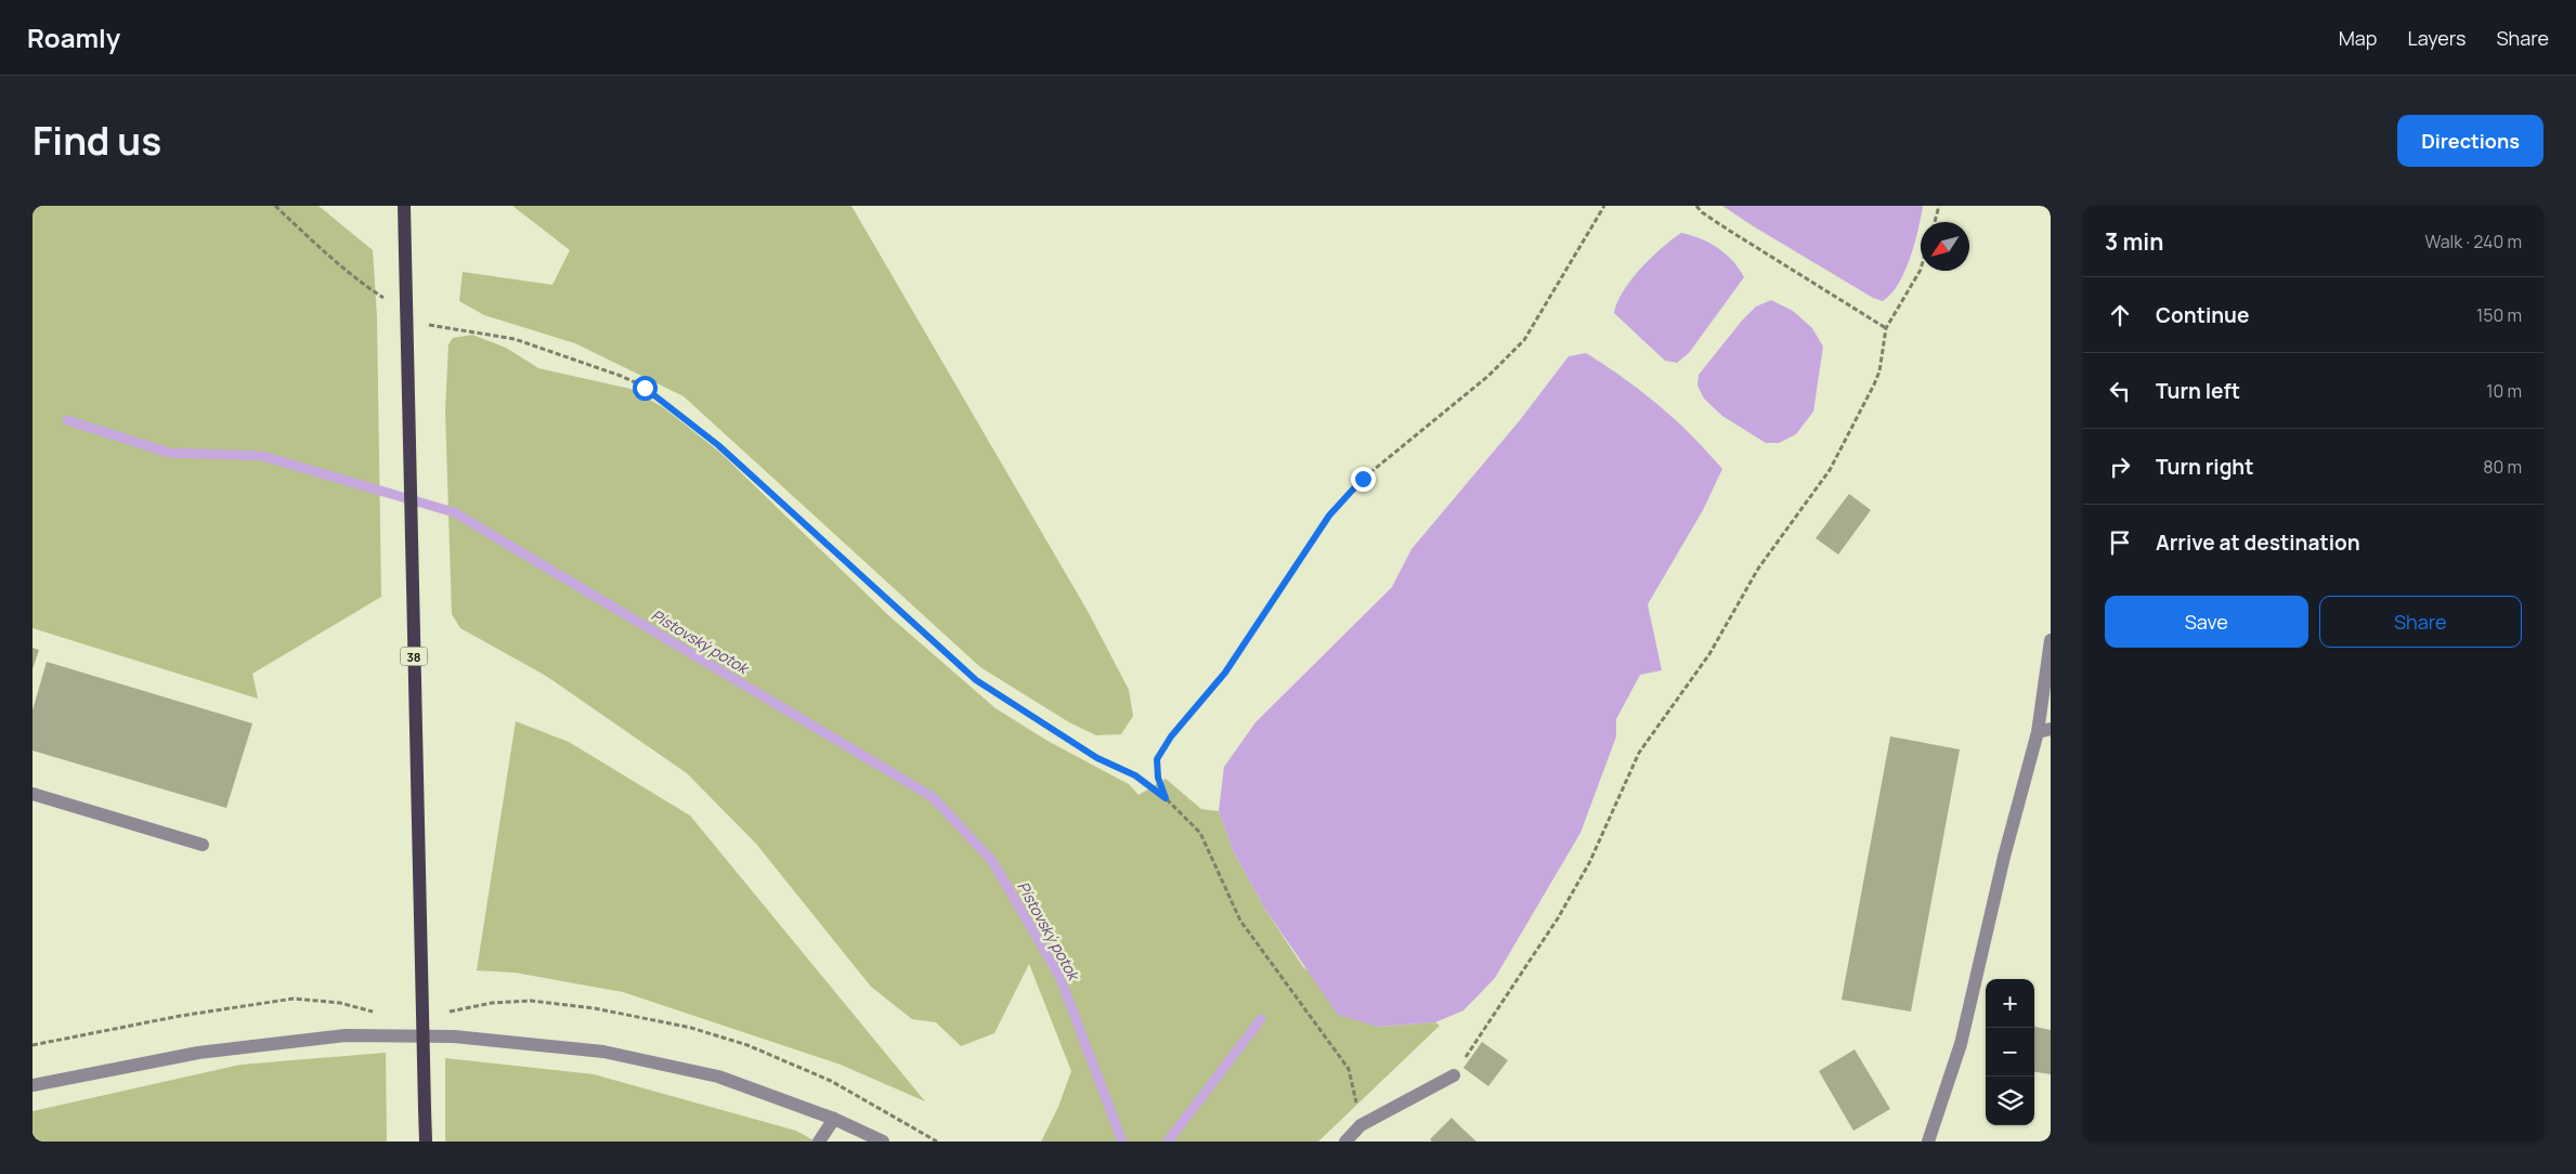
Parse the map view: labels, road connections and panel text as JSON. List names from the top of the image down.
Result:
{
  "streets": {
    "main road": ["38"]
  },
  "water": ["Pístovský potok"],
  "north": "bottom left",
  "page": {
    "header": "Roamly",
    "nav": ["Map", "Layers", "Share"],
    "title": "Find us",
    "buttons": [
      "Directions",
      ["Save", "Share"]
    ],
    "heading": ["3 min", "Walk · 240 m"],
    "list": [
      ["Continue", "150 m"],
      ["Turn left", "10 m"],
      ["Turn right", "80 m"],
      "Arrive at destination"
    ],
    "map_buttons": ["+", "−"]
  }
}
